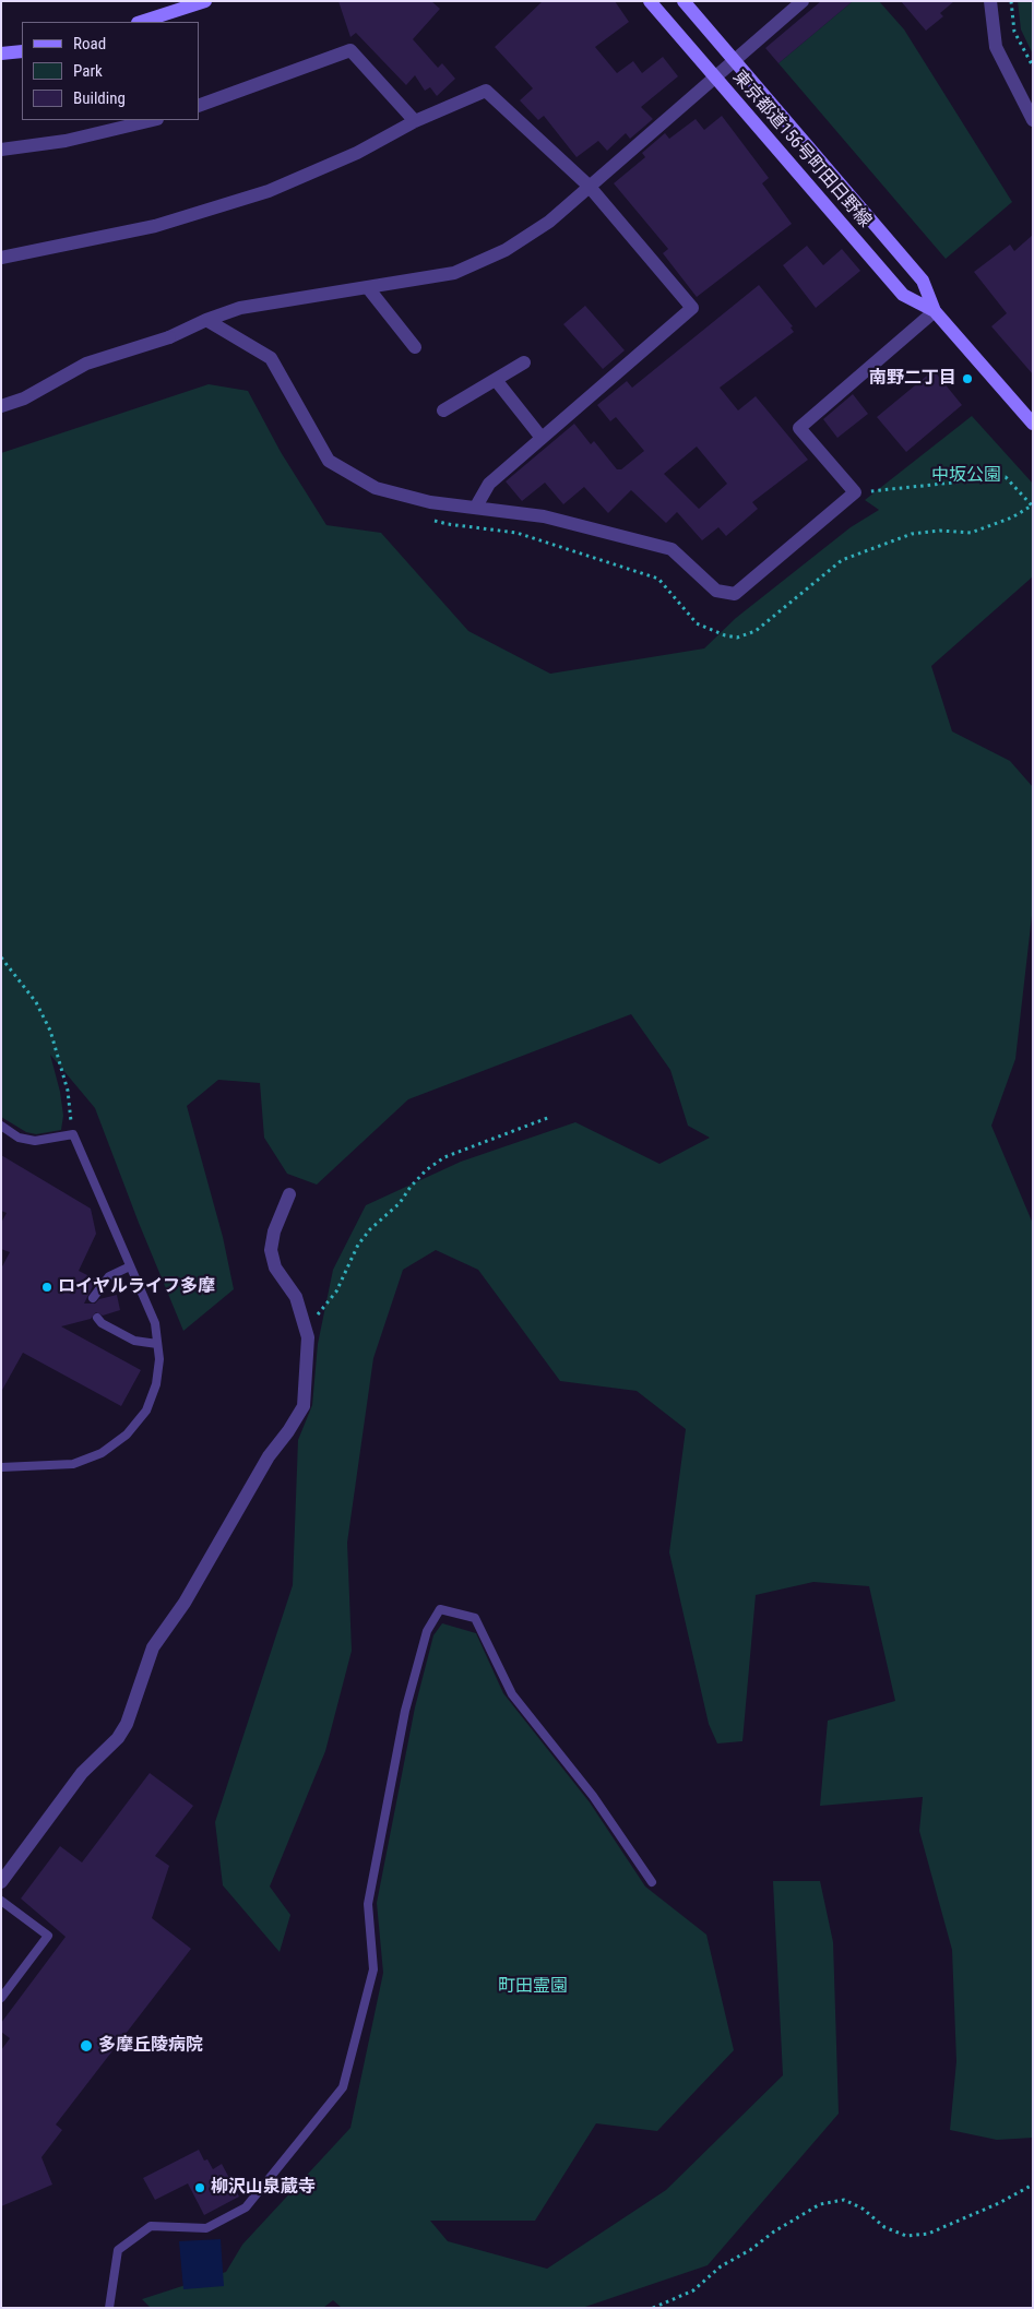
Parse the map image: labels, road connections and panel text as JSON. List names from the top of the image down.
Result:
{
  "streets": {
    "main road": ["東京都道156号町田日野線"]
  },
  "parks": ["中坂公園", "町田霊園"],
  "places": [
    "南野二丁目",
    "ロイヤルライフ多摩",
    "多摩丘陵病院",
    "柳沢山泉蔵寺"
  ],
  "legend": ["Road", "Park", "Building"]
}
